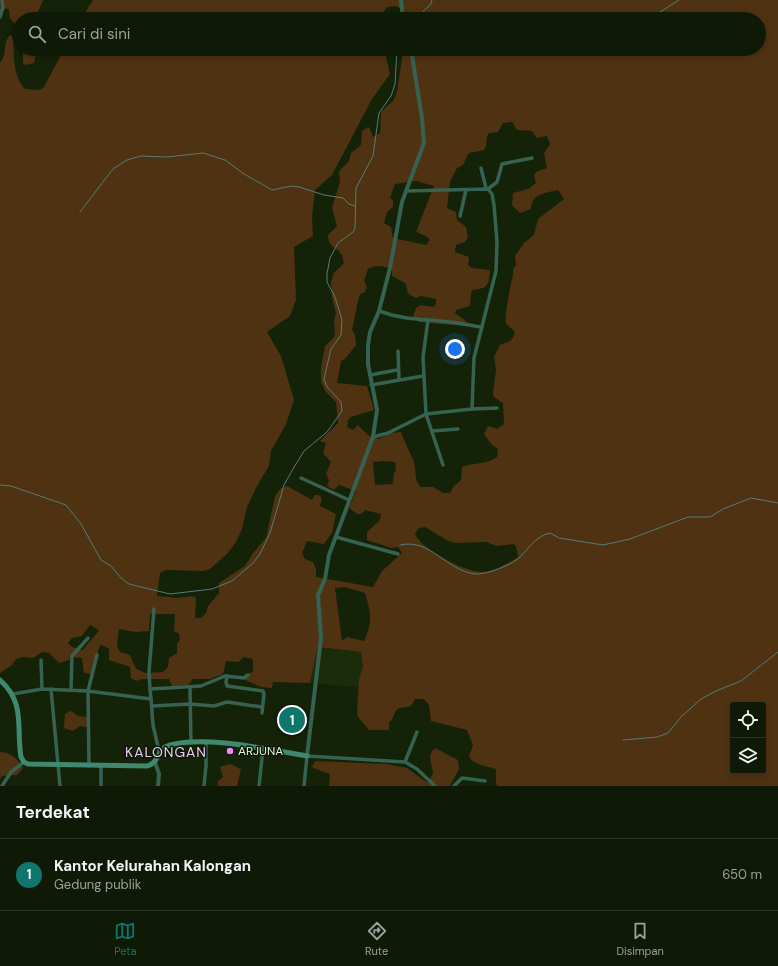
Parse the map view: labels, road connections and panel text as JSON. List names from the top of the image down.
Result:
{
  "districts": ["KALONGAN"],
  "places": ["ARJUNA"],
  "page": {
    "search": "Cari di sini",
    "pins": "1",
    "heading": "Terdekat",
    "list": [
      {
        "mark": "1",
        "name": "Kantor Kelurahan Kalongan",
        "note": "Gedung publik",
        "value": "650 m"
      }
    ],
    "nav": ["Peta", "Rute", "Disimpan"]
  }
}
